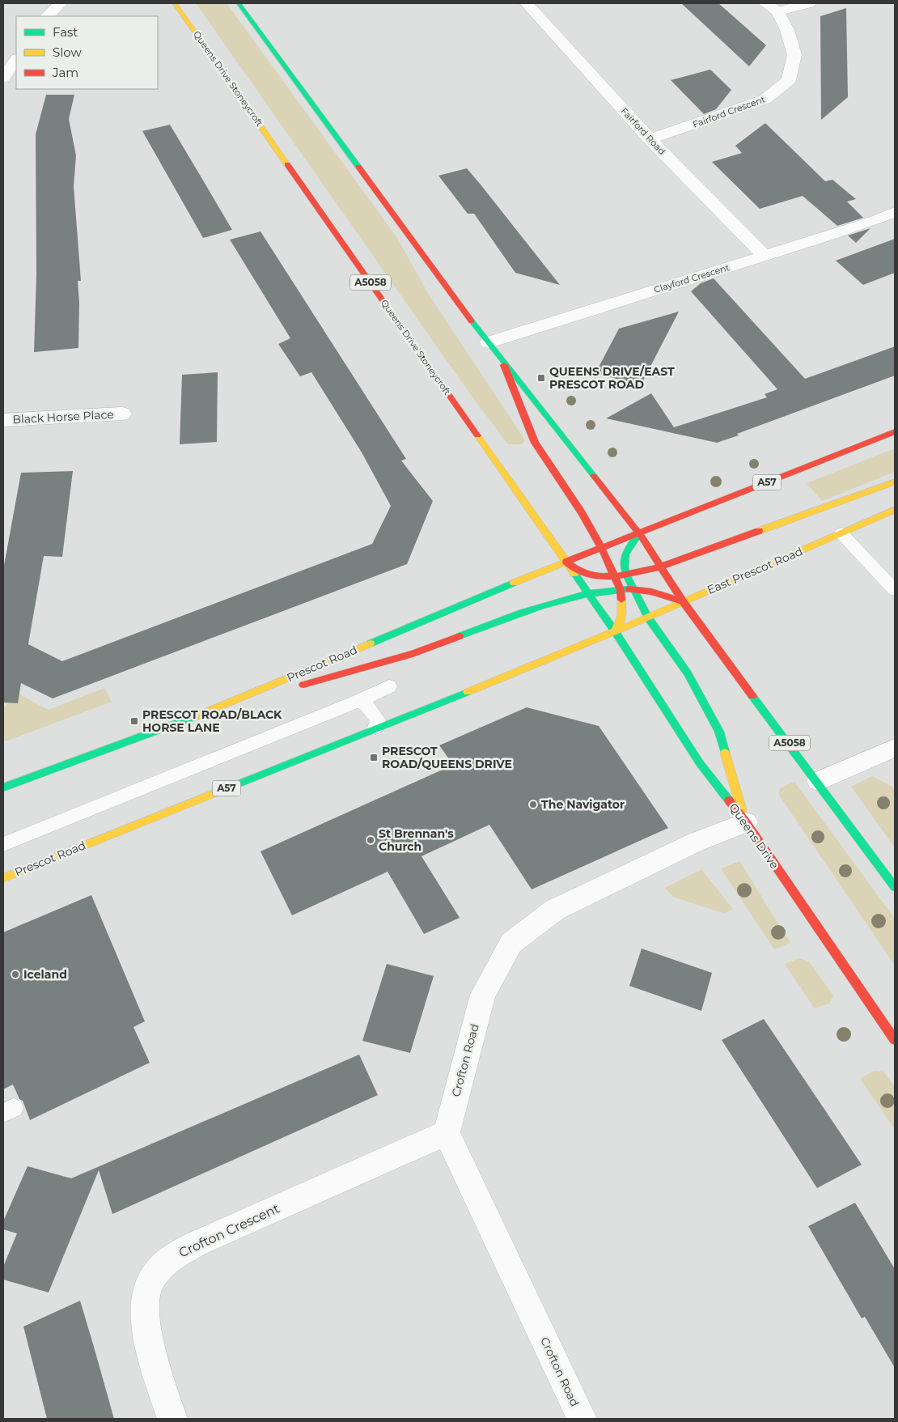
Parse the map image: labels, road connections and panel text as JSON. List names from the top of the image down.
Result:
{
  "streets": {
    "main road": [
      "Queens Drive Stoneycroft",
      "A5058",
      "A57",
      "East Prescot Road",
      "Prescot Road",
      "Queens Drive"
    ],
    "street": [
      "Fairford Crescent",
      "Fairford Road",
      "Clayford Crescent",
      "Black Horse Place",
      "Crofton Road",
      "Crofton Crescent"
    ]
  },
  "crossings": [
    ["Queens Drive Stoneycroft", "East Prescot Road"],
    ["Queens Drive Stoneycroft", "Prescot Road"],
    ["Queens Drive Stoneycroft", "Queens Drive"],
    ["Fairford Crescent", "Fairford Road"],
    ["Fairford Road", "Clayford Crescent"],
    ["Clayford Crescent", "A5058"],
    ["A5058", "A57"],
    ["A5058", "East Prescot Road"],
    ["A5058", "Prescot Road"],
    ["A57", "Prescot Road"],
    ["East Prescot Road", "Prescot Road"],
    ["East Prescot Road", "Queens Drive"],
    ["Prescot Road", "Queens Drive"],
    ["Queens Drive", "Crofton Road"],
    ["Crofton Road", "Crofton Crescent"]
  ],
  "places": {
    "transit": ["QUEENS DRIVE/EAST PRESCOT ROAD", "PRESCOT ROAD/BLACK HORSE LANE", "PRESCOT ROAD/QUEENS DRIVE"],
    "other": ["The Navigator", "St Brennan's Church", "Iceland"]
  },
  "legend": ["Fast", "Slow", "Jam"]
}
